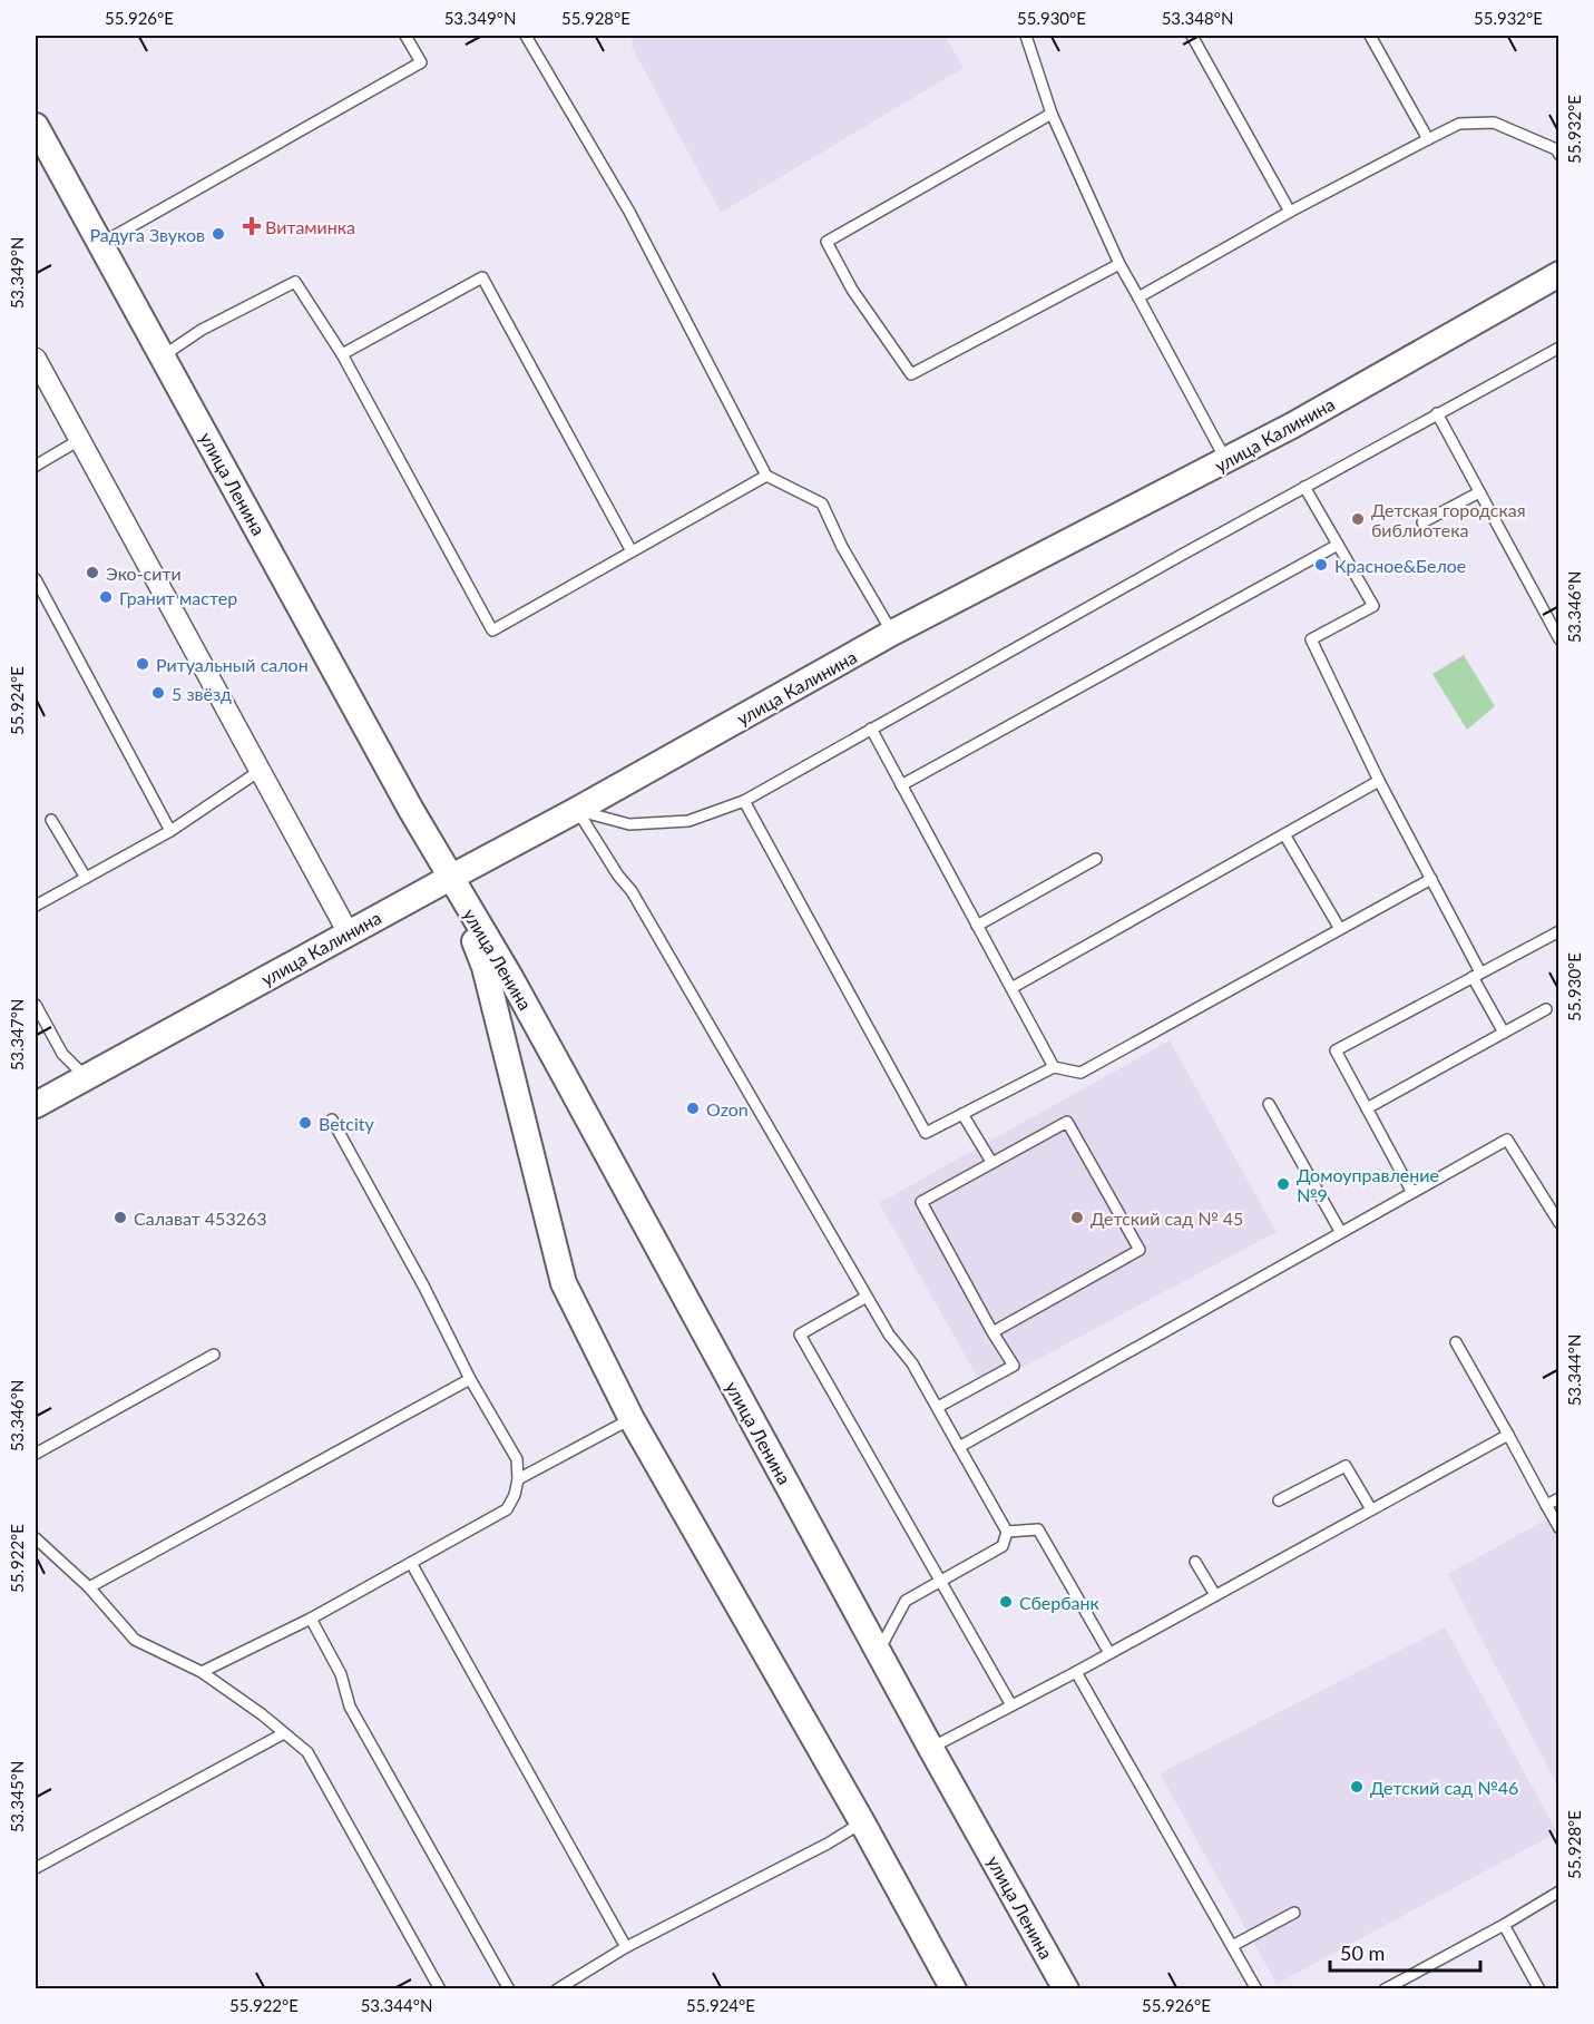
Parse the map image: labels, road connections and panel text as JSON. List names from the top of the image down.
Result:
{
  "streets": {
    "street": ["улица Калинина", "улица Ленина"]
  },
  "crossings": [
    ["улица Калинина", "улица Ленина"]
  ],
  "places": {
    "health": ["Витаминка"],
    "other": [
      "Радуга Звуков",
      "Детская городская библиотека",
      "Красное&Белое",
      "Эко-сити",
      "Гранит мастер",
      "Ритуальный салон",
      "5 звёзд",
      "Ozon",
      "Betcity",
      "Домоуправление №9",
      "Салават 453263",
      "Детский сад № 45",
      "Сбербанк",
      "Детский сад №46"
    ]
  },
  "scale_bar": "50 m",
  "coordinates": [
    "55.926°E",
    "53.349°N",
    "55.928°E",
    "55.930°E",
    "53.348°N",
    "55.932°E",
    "53.346°N",
    "55.924°E",
    "53.347°N",
    "53.344°N",
    "55.922°E",
    "53.345°N"
  ]
}
